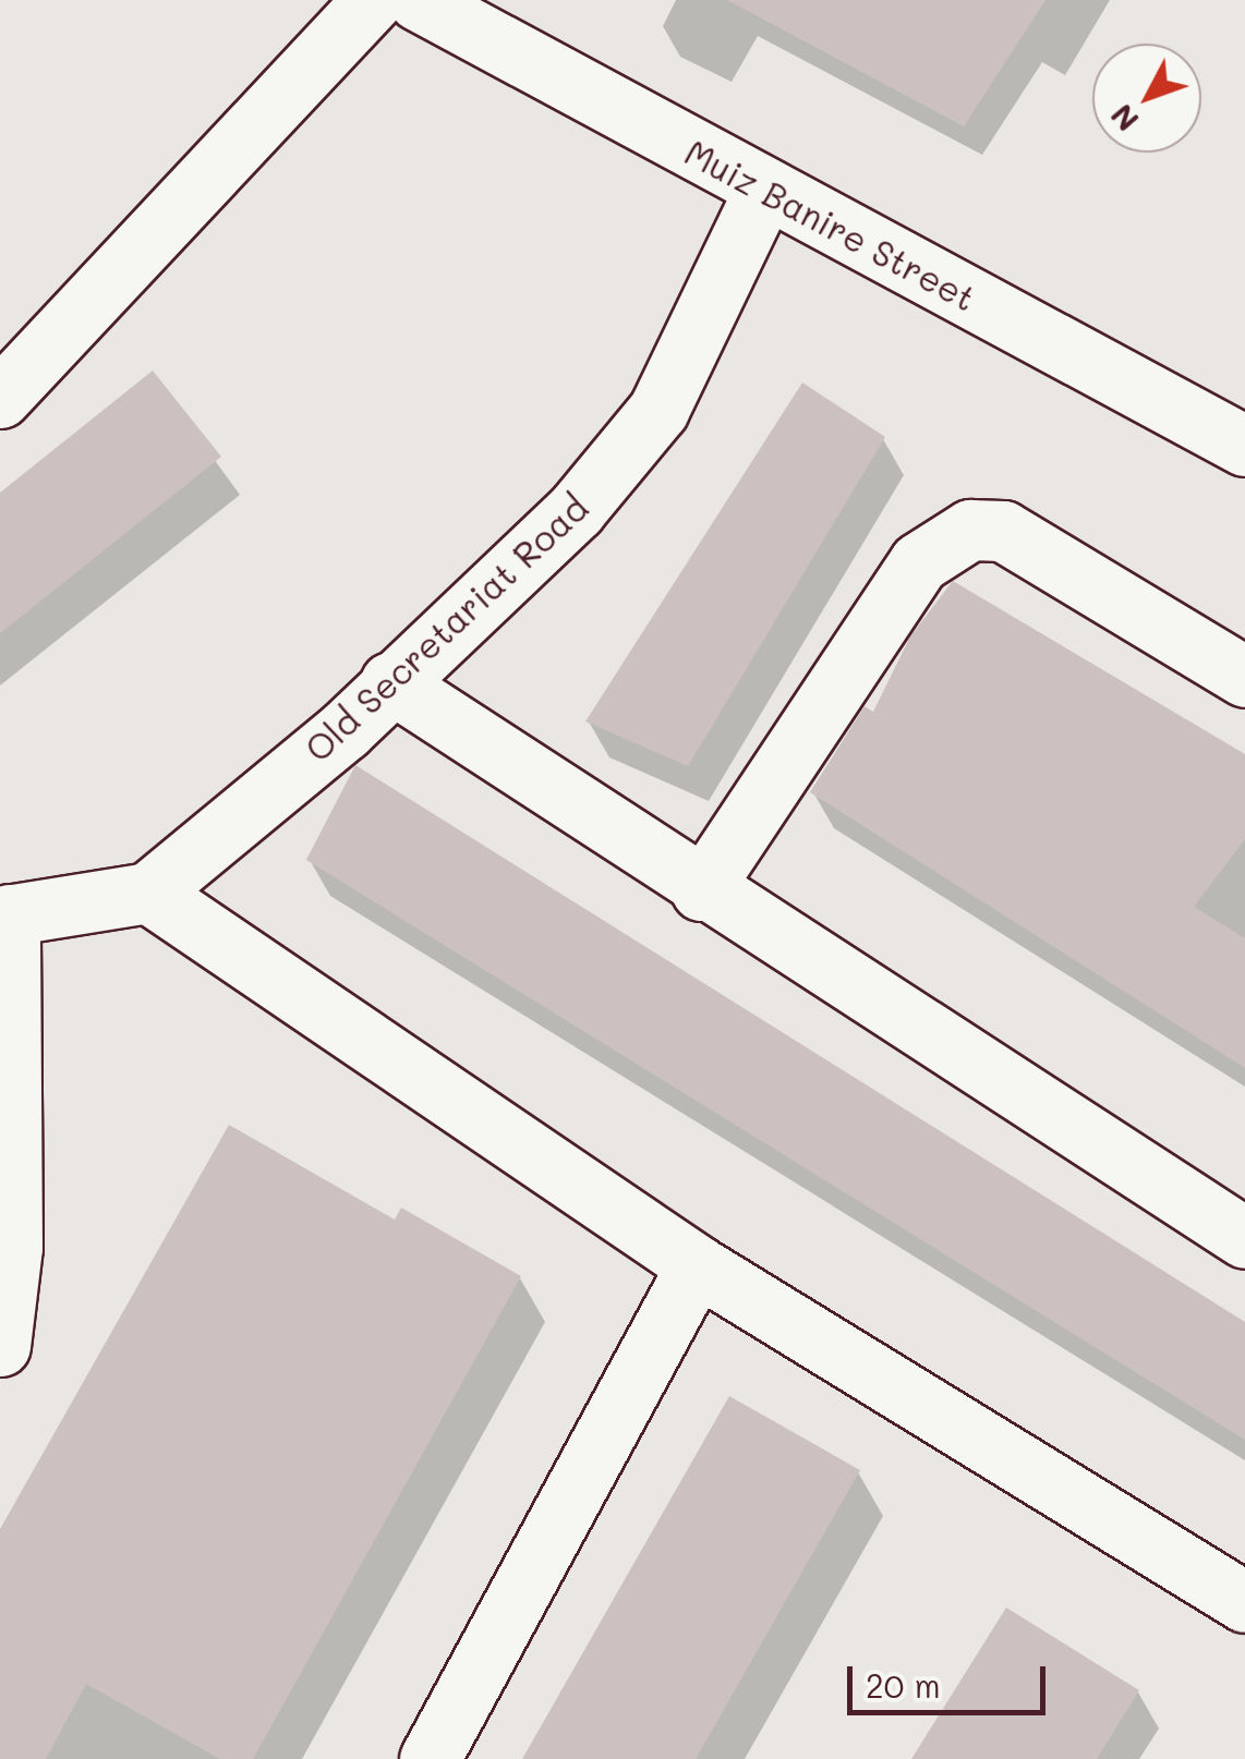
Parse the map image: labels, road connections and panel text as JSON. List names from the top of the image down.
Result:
{
  "streets": {
    "street": ["Muiz Banire Street", "Old Secretariat Road"]
  },
  "crossings": [
    ["Muiz Banire Street", "Old Secretariat Road"]
  ],
  "scale_bar": "20 m",
  "north": "bottom left"
}
